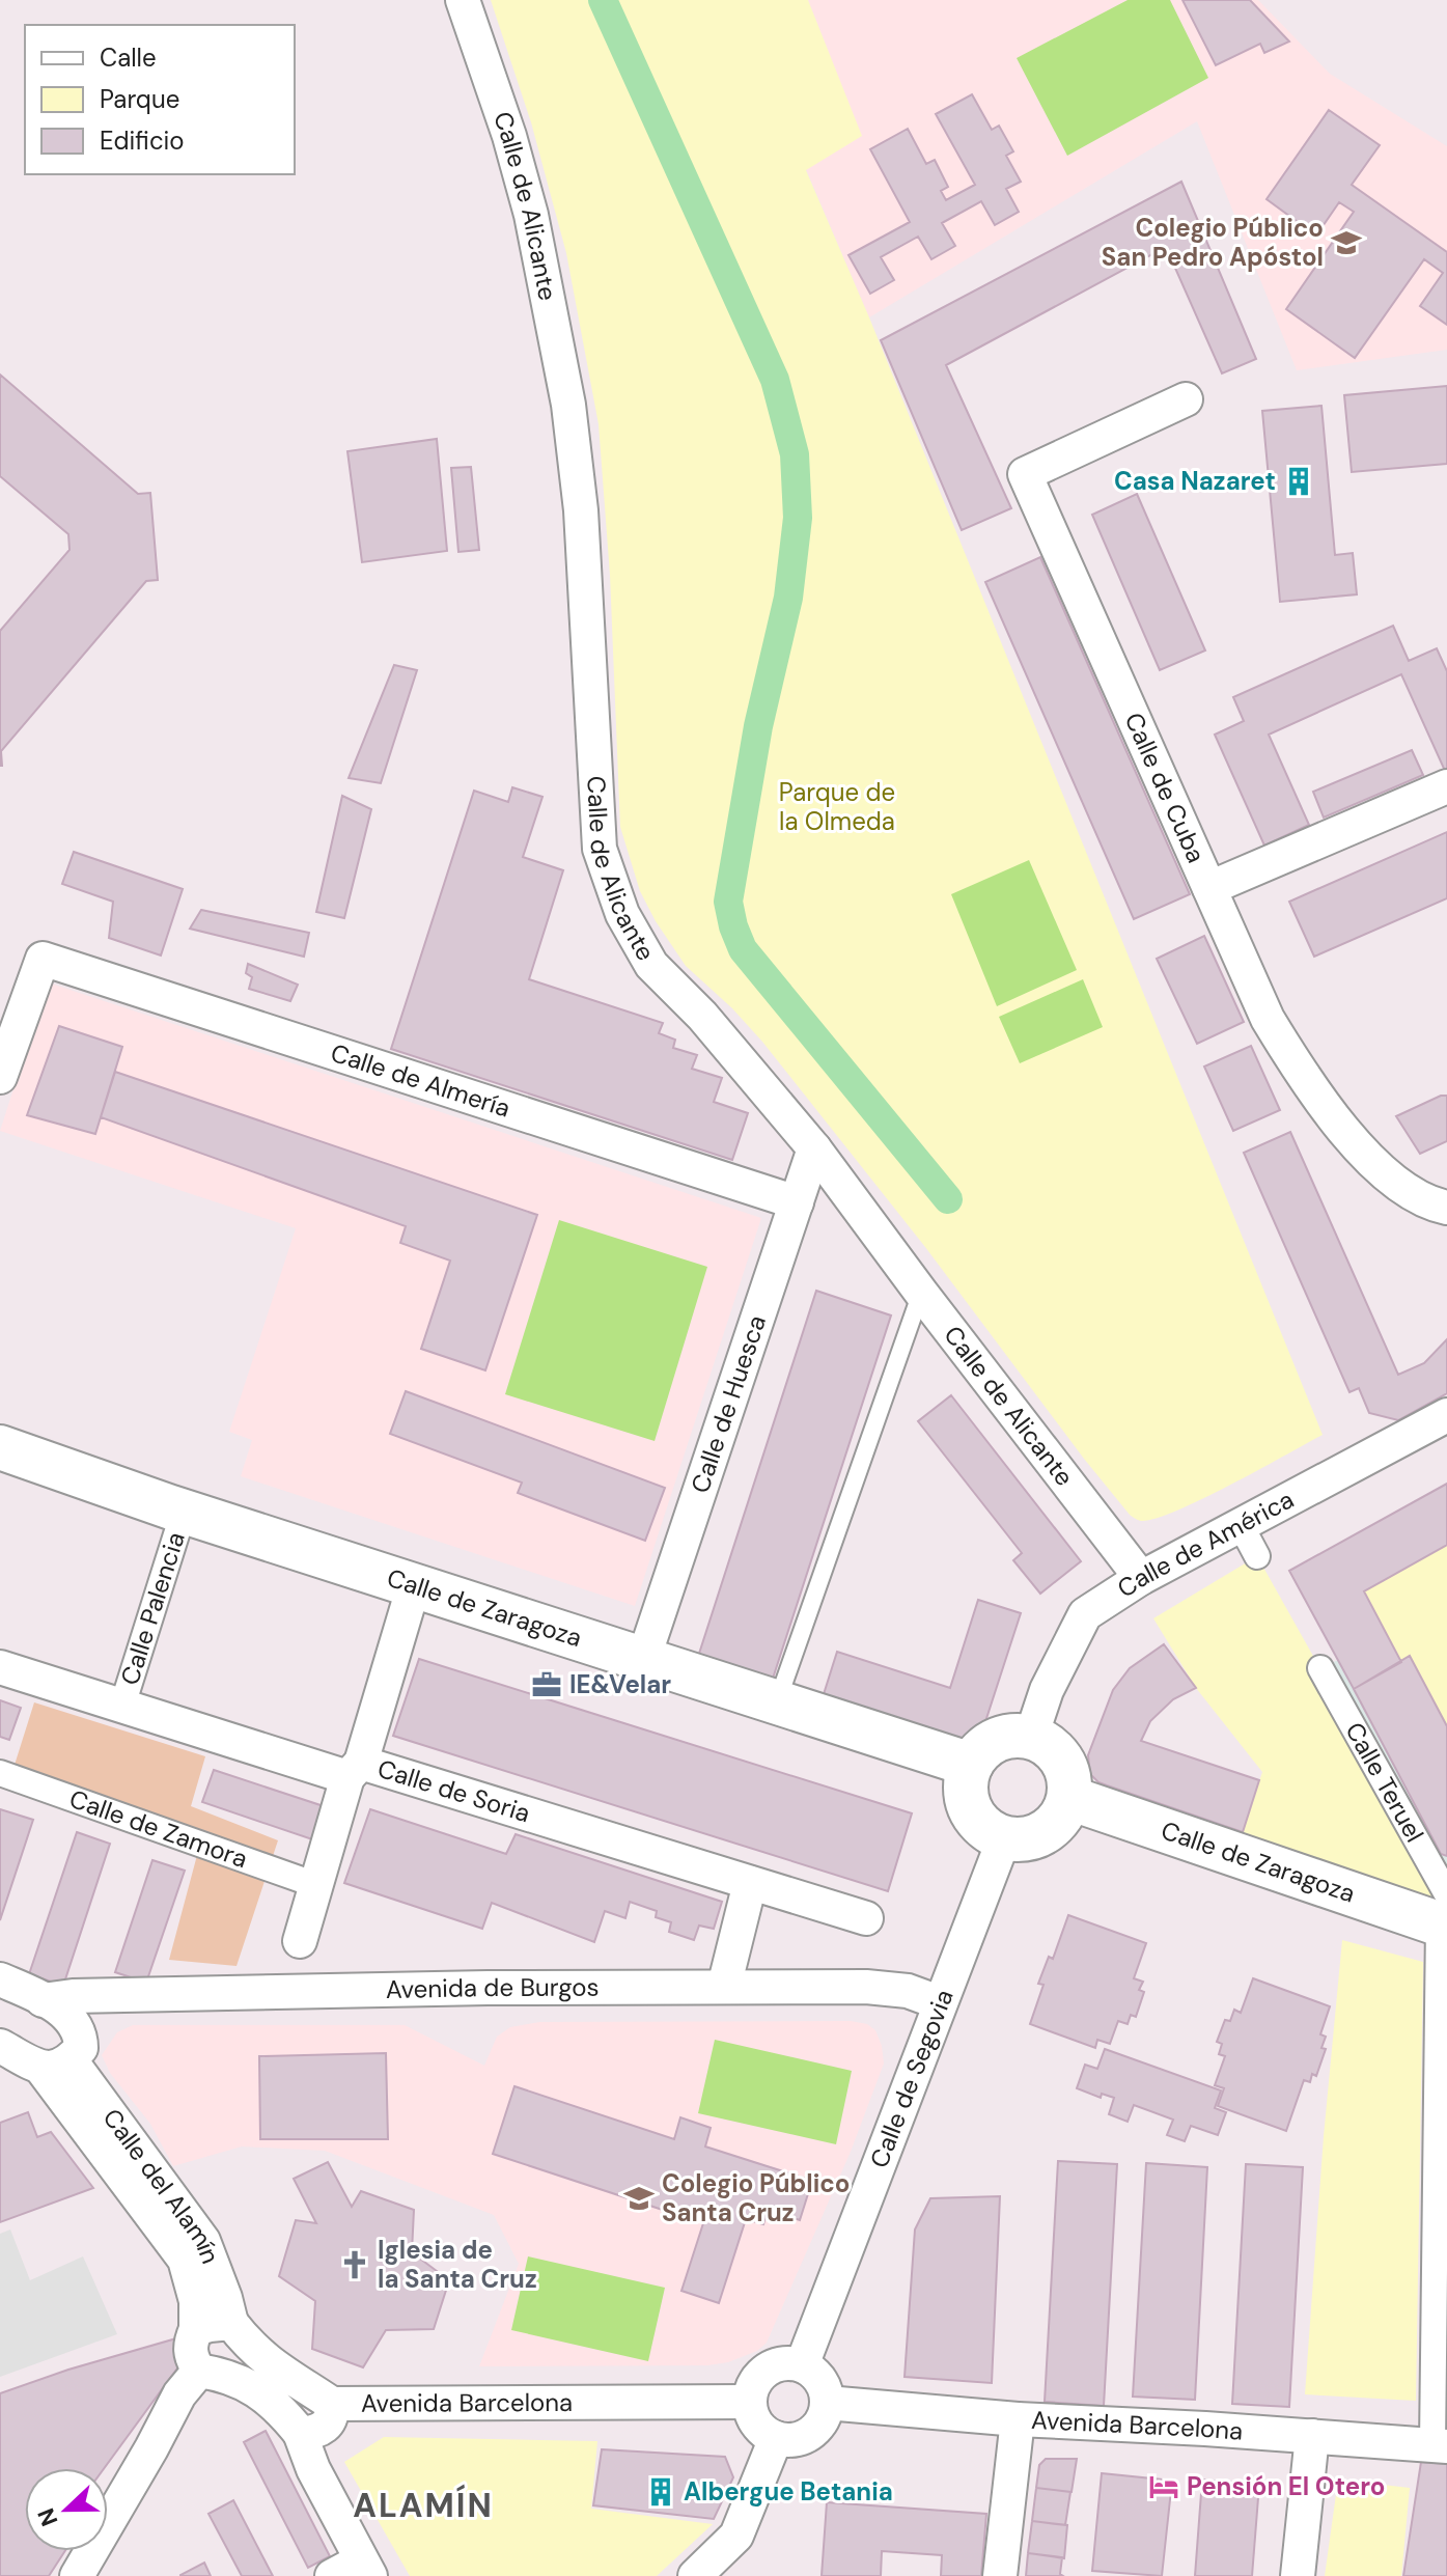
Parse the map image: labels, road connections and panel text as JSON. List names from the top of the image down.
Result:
{
  "streets": {
    "street": [
      "Calle de Alicante",
      "Calle de Cuba",
      "Calle de Almería",
      "Calle de Huesca",
      "Calle de América",
      "Calle Palencia",
      "Calle de Zaragoza",
      "Calle Teruel",
      "Calle de Soria",
      "Calle de Zamora",
      "Avenida de Burgos",
      "Calle de Segovia",
      "Calle del Alamín",
      "Avenida Barcelona"
    ]
  },
  "crossings": [
    ["Calle de Alicante", "Calle de Huesca"],
    ["Calle de Alicante", "Calle de América"],
    ["Calle de Almería", "Calle de Huesca"],
    ["Calle de Huesca", "Calle de Zaragoza"],
    ["Calle de América", "Calle de Zaragoza"],
    ["Calle de América", "Calle de Segovia"],
    ["Calle Palencia", "Calle de Zaragoza"],
    ["Calle Palencia", "Calle de Soria"],
    ["Calle de Zaragoza", "Calle Teruel"],
    ["Calle de Zaragoza", "Calle de Segovia"],
    ["Avenida de Burgos", "Calle de Segovia"],
    ["Calle de Segovia", "Avenida Barcelona"]
  ],
  "districts": ["ALAMÍN"],
  "parks": ["Parque de la Olmeda"],
  "places": {
    "school or university": ["Colegio Público San Pedro Apóstol", "Colegio Público Santa Cruz"],
    "building": ["Casa Nazaret", "Albergue Betania"],
    "office": ["IE&Velar"],
    "church": ["Iglesia de la Santa Cruz"],
    "hotel": ["Pensión El Otero"]
  },
  "legend": ["Calle", "Parque", "Edificio"],
  "north": "left"
}
